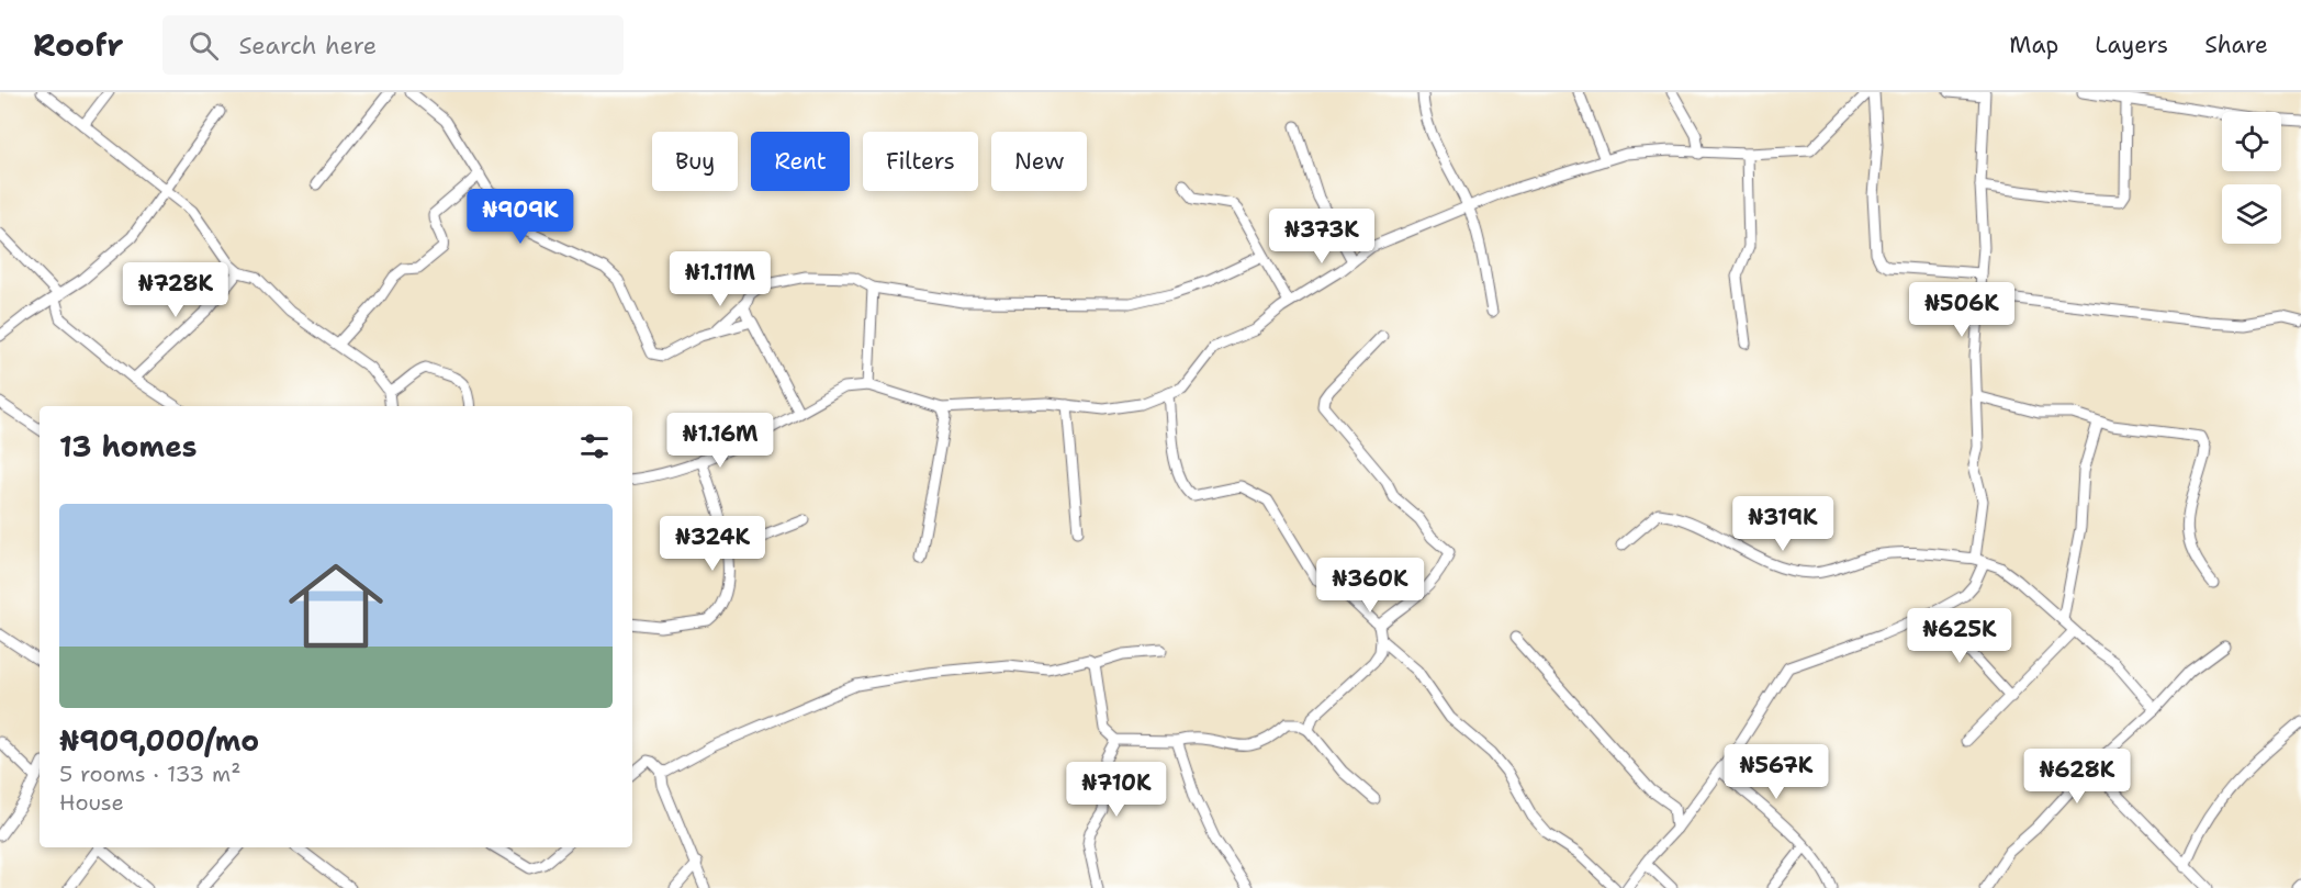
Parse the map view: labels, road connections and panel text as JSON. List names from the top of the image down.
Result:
{
  "page": {
    "header": "Roofr",
    "search": "Search here",
    "nav": ["Map", "Layers", "Share"],
    "chip": [
      "Buy",
      "Rent",
      "Filters",
      "New"
    ],
    "price": [
      "₦909K",
      "₦373K",
      "₦1.11M",
      "₦728K",
      "₦506K",
      "₦1.16M",
      "₦319K",
      "₦324K",
      "₦360K",
      "₦625K",
      "₦567K",
      "₦628K",
      "₦710K"
    ],
    "heading": "13 homes",
    "list": [
      {
        "name": "₦909,000/mo",
        "note": "5 rooms · 133 m² · House"
      }
    ]
  }
}
